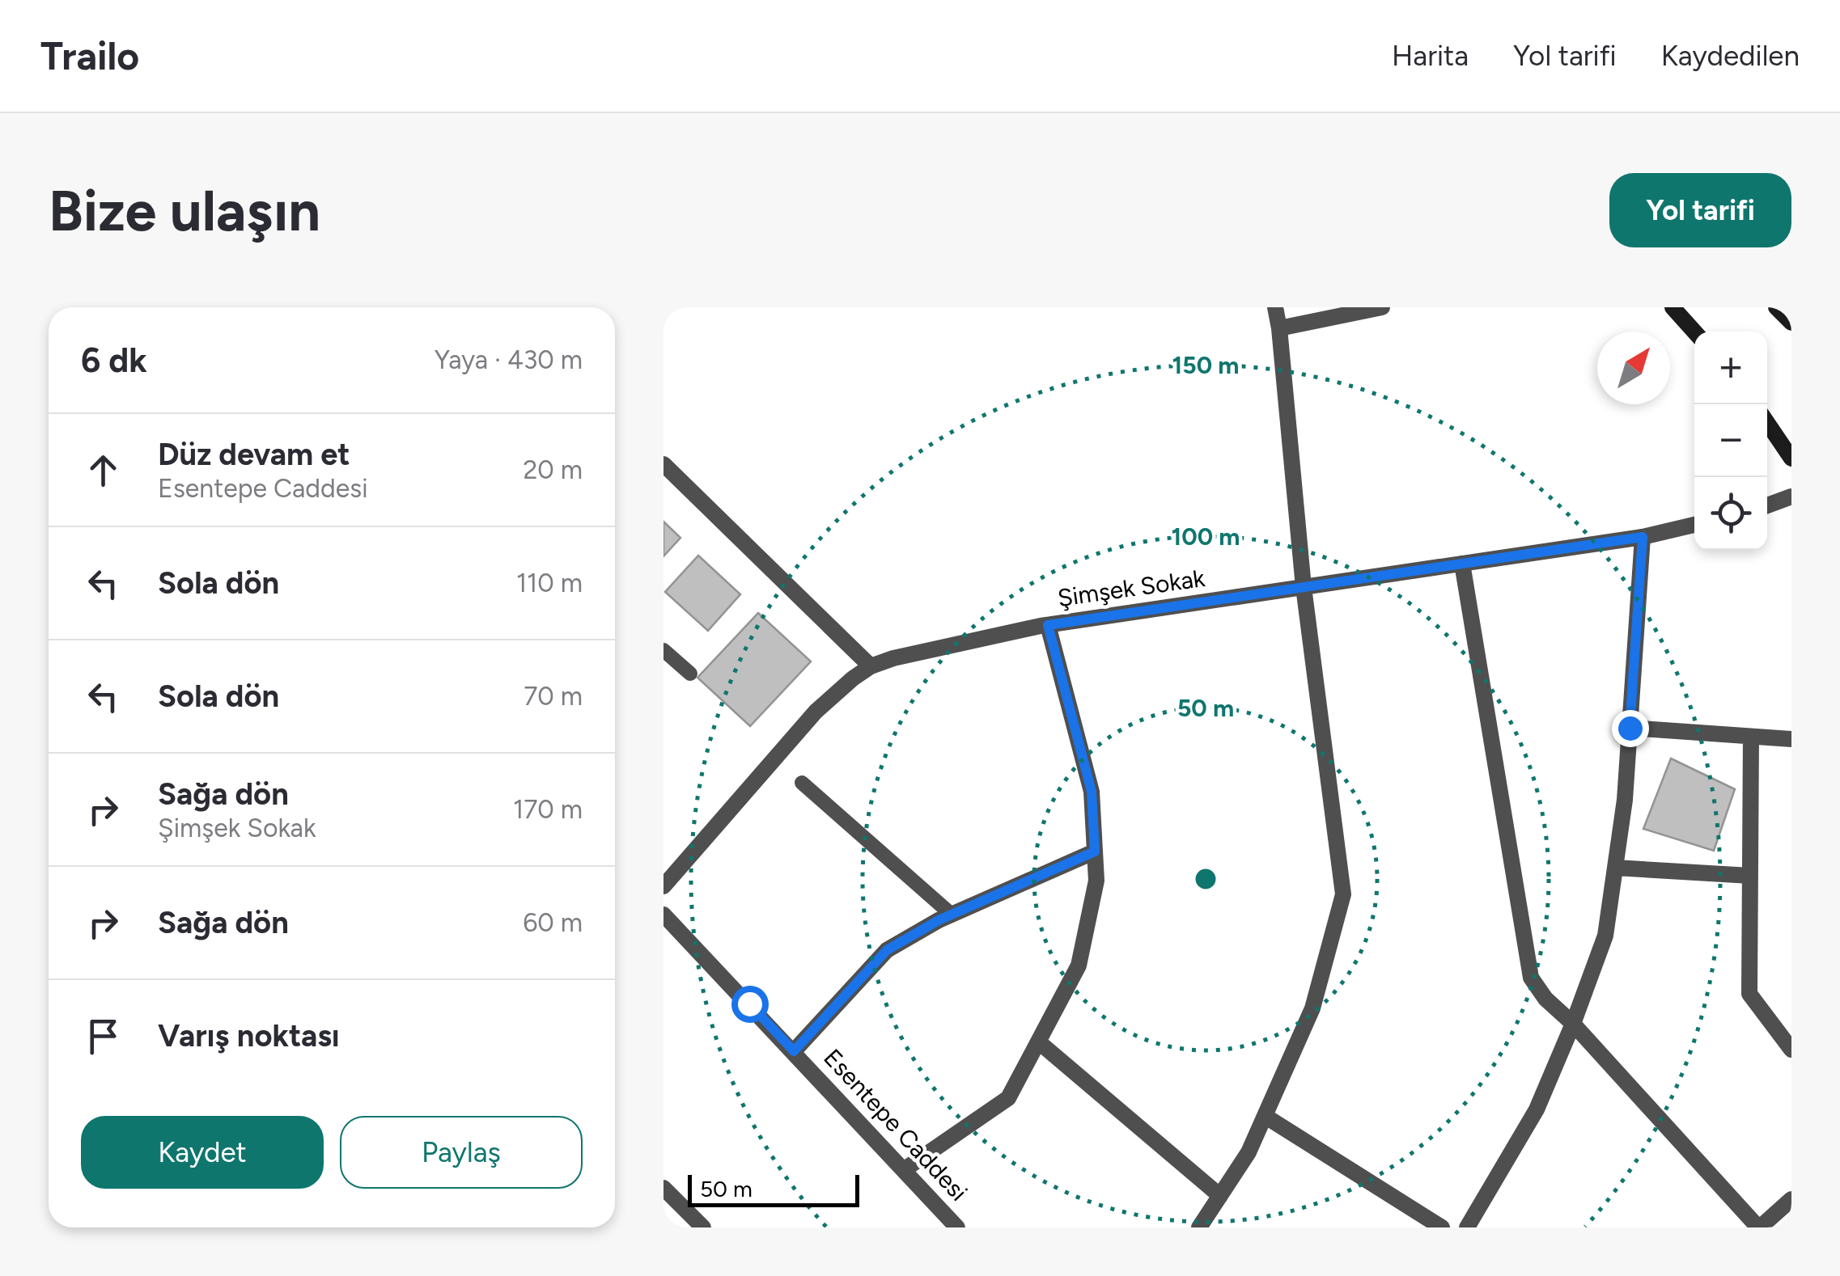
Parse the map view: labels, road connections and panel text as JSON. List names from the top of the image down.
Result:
{
  "streets": {
    "street": ["Şimşek Sokak", "Esentepe Caddesi"]
  },
  "scale_bar": "50 m",
  "north": "top right",
  "page": {
    "header": "Trailo",
    "nav": ["Harita", "Yol tarifi", "Kaydedilen"],
    "buttons": [
      "Yol tarifi",
      ["Kaydet", "Paylaş"]
    ],
    "title": "Bize ulaşın",
    "heading": ["6 dk", "Yaya · 430 m"],
    "map_buttons": ["+", "−"],
    "list": [
      ["Düz devam et", "Esentepe Caddesi", "20 m"],
      ["Sola dön", "110 m"],
      ["Sola dön", "70 m"],
      ["Sağa dön", "Şimşek Sokak", "170 m"],
      ["Sağa dön", "60 m"],
      "Varış noktası"
    ],
    "scale": "50 m"
  },
  "rings": ["150 m", "100 m", "50 m"]
}
